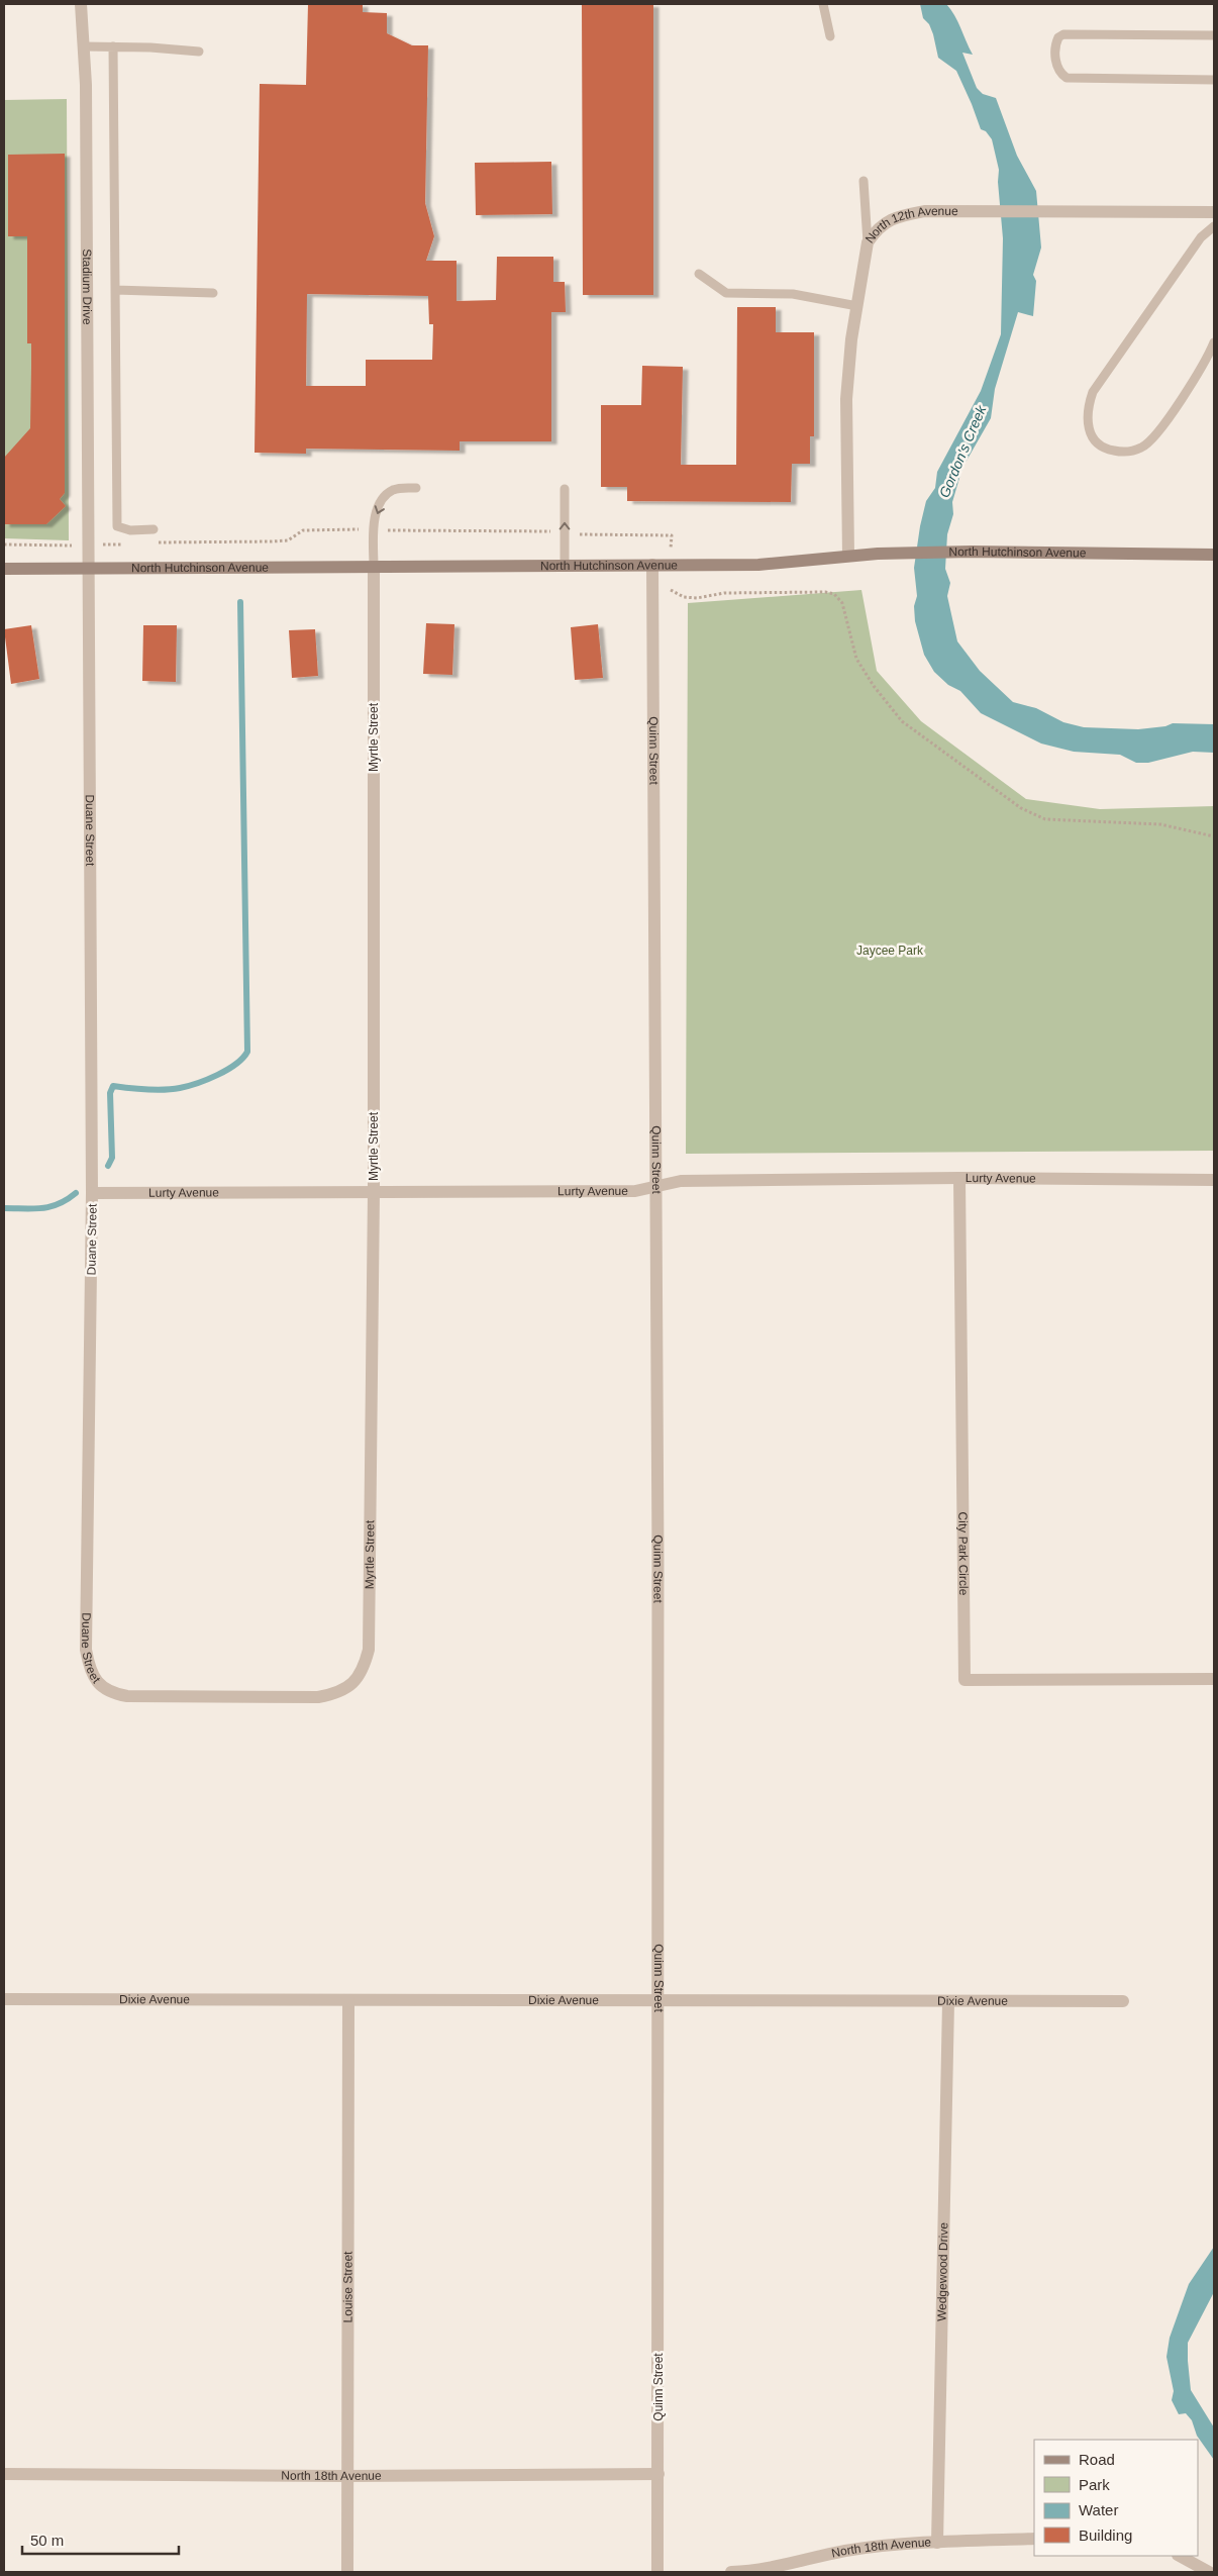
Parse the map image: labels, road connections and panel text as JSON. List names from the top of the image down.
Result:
{
  "streets": {
    "main road": ["North Hutchinson Avenue"],
    "street": [
      "North 12th Avenue",
      "Stadium Drive",
      "Myrtle Street",
      "Quinn Street",
      "Duane Street",
      "Lurty Avenue",
      "City Park Circle",
      "Dixie Avenue",
      "Wedgewood Drive",
      "Louise Street",
      "North 18th Avenue"
    ]
  },
  "crossings": [
    ["North 12th Avenue", "North Hutchinson Avenue"],
    ["Stadium Drive", "North Hutchinson Avenue"],
    ["Stadium Drive", "Duane Street"],
    ["North Hutchinson Avenue", "Myrtle Street"],
    ["North Hutchinson Avenue", "Quinn Street"],
    ["North Hutchinson Avenue", "Duane Street"],
    ["Myrtle Street", "Duane Street"],
    ["Myrtle Street", "Lurty Avenue"],
    ["Quinn Street", "Lurty Avenue"],
    ["Quinn Street", "Dixie Avenue"],
    ["Quinn Street", "North 18th Avenue"],
    ["Duane Street", "Lurty Avenue"],
    ["Lurty Avenue", "City Park Circle"],
    ["Dixie Avenue", "Wedgewood Drive"],
    ["Dixie Avenue", "Louise Street"],
    ["Wedgewood Drive", "North 18th Avenue"],
    ["Louise Street", "North 18th Avenue"]
  ],
  "water": ["Gordon's Creek"],
  "parks": ["Jaycee Park"],
  "legend": [
    "Road",
    "Park",
    "Water",
    "Building"
  ],
  "scale_bar": "50 m"
}
